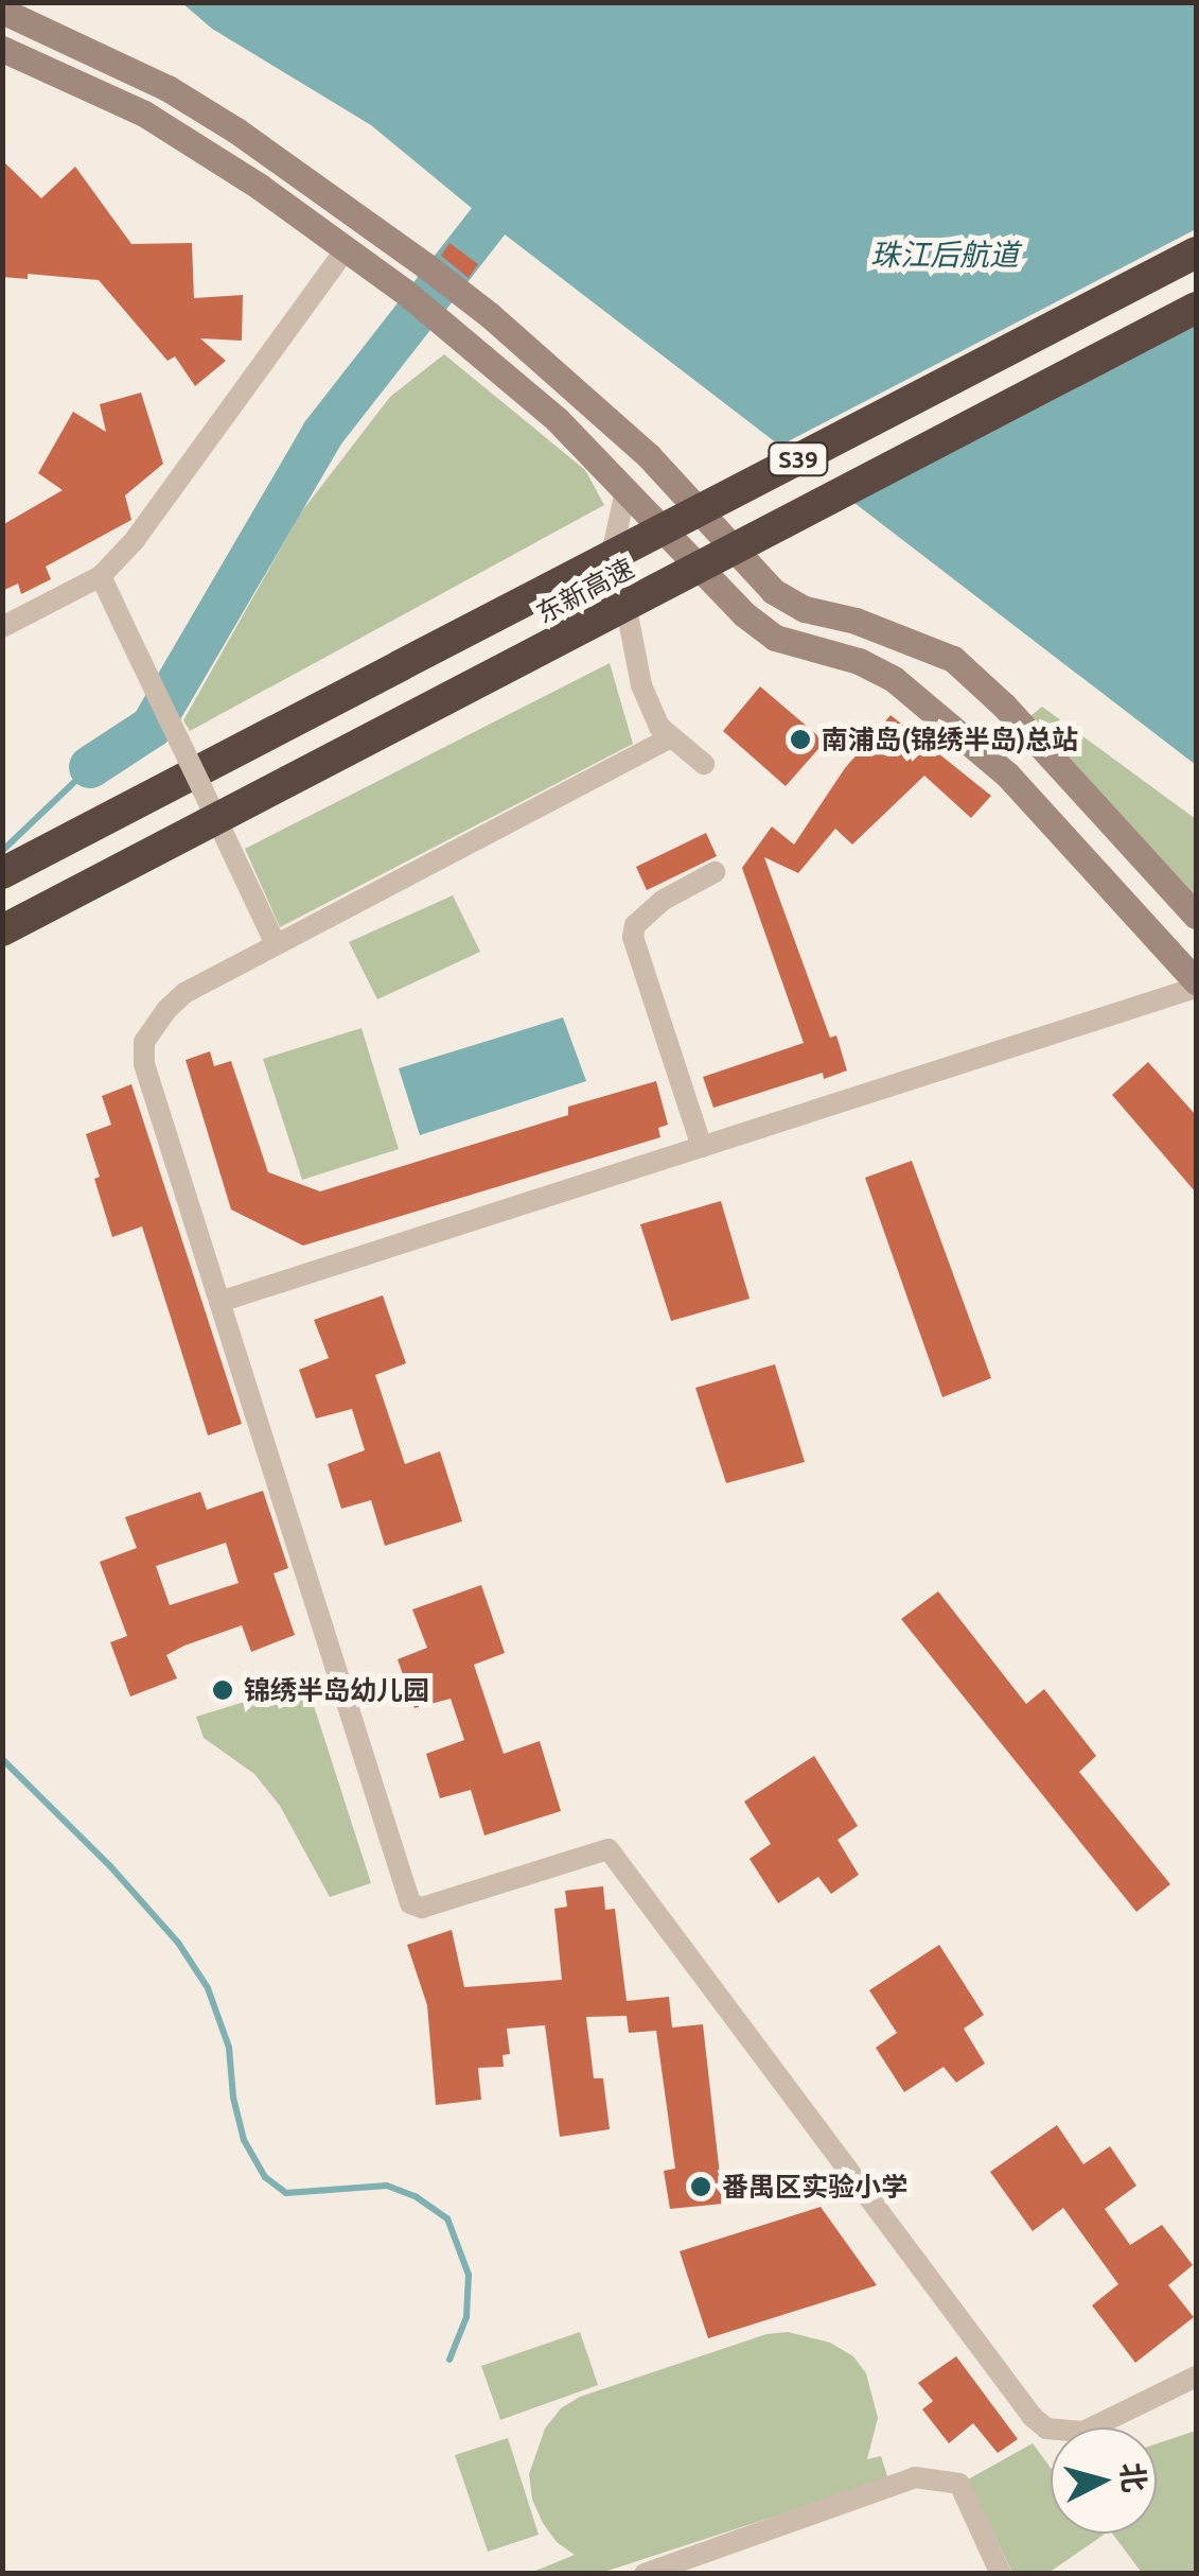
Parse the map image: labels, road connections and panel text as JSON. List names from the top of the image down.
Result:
{
  "streets": {
    "highway": ["S39", "东新高速"]
  },
  "water": ["珠江后航道"],
  "places": ["南浦岛(锦绣半岛)总站", "锦绣半岛幼儿园", "番禺区实验小学"],
  "north": "right"
}
